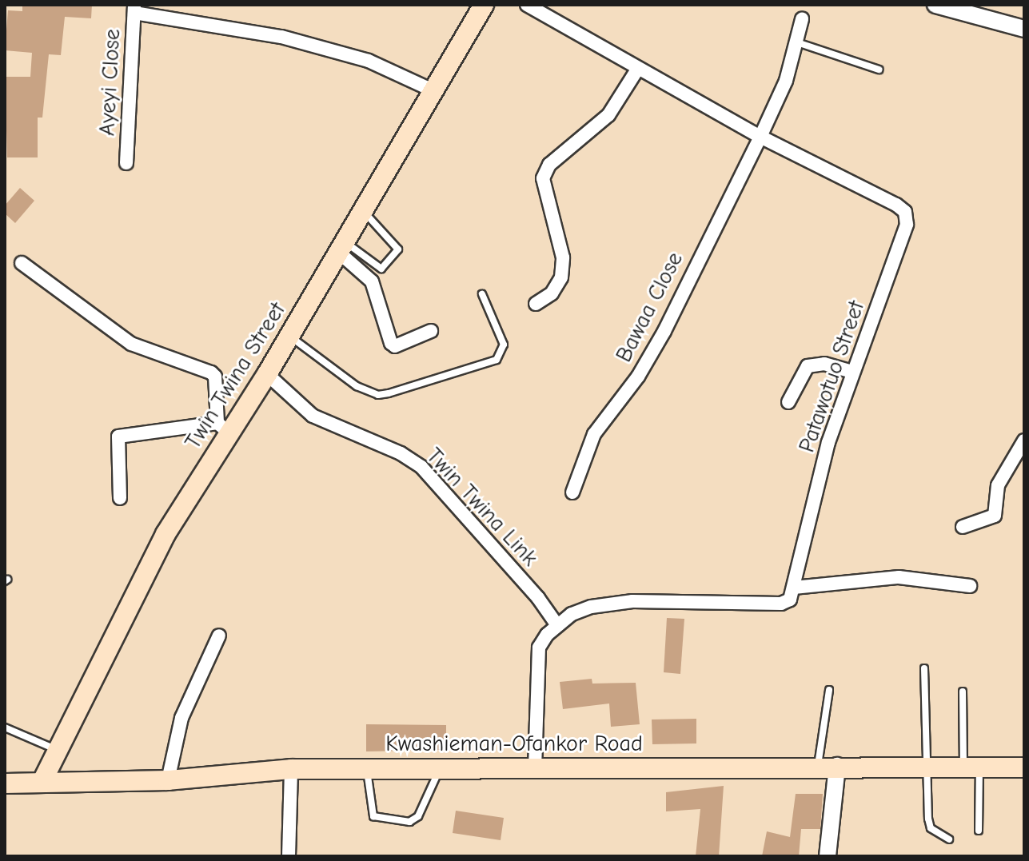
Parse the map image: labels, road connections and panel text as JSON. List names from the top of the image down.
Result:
{
  "streets": {
    "main road": ["Twin Twina Street", "Kwashieman-Ofankor Road"],
    "street": [
      "Ayeyi Close",
      "Bawaa Close",
      "Patawotuo Street",
      "Twin Twina Link"
    ]
  },
  "crossings": [
    ["Bawaa Close", "Patawotuo Street"],
    ["Twin Twina Street", "Twin Twina Link"],
    ["Twin Twina Street", "Kwashieman-Ofankor Road"]
  ]
}
